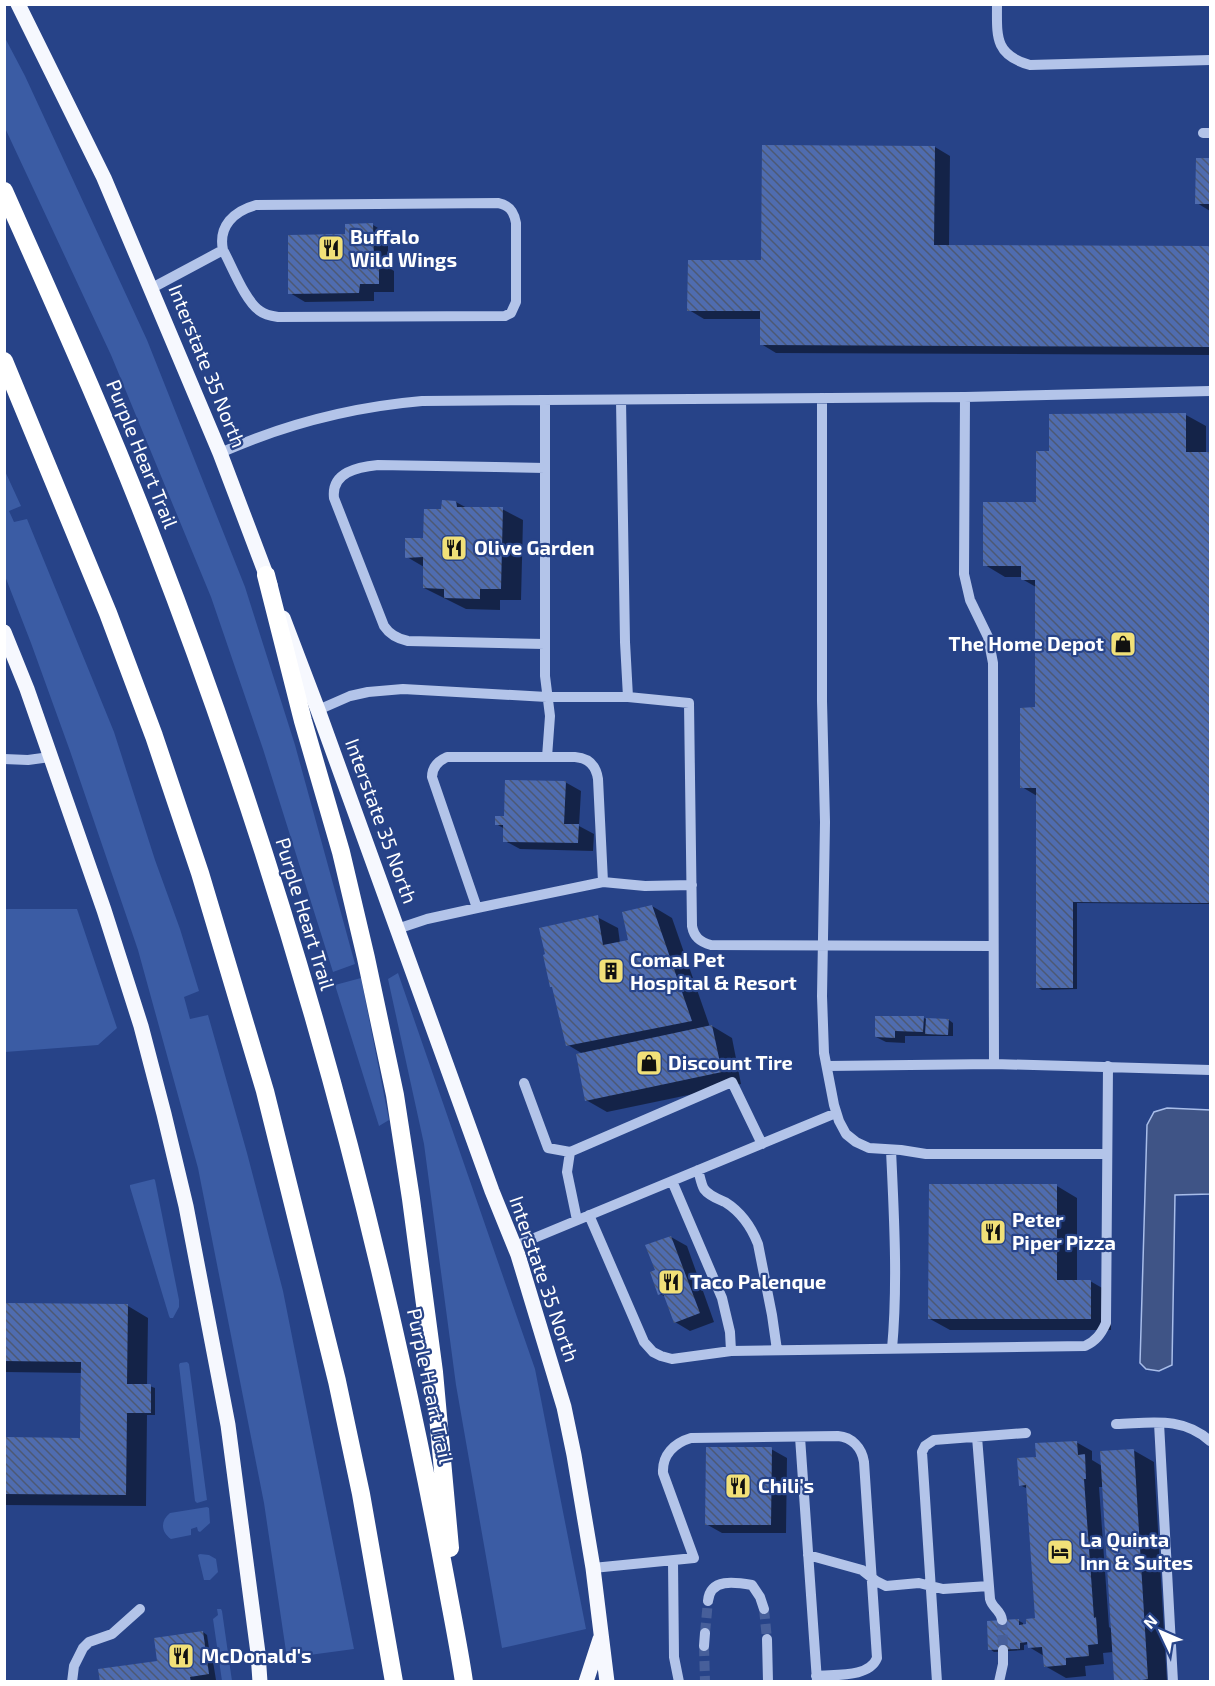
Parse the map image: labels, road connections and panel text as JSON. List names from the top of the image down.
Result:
{
  "streets": {
    "highway": ["Purple Heart Trail"],
    "main road": ["Interstate 35 North"]
  },
  "places": {
    "restaurant": [
      "Buffalo Wild Wings",
      "Olive Garden",
      "Peter Piper Pizza",
      "Taco Palenque",
      "Chili's",
      "McDonald's"
    ],
    "shop": ["The Home Depot", "Discount Tire"],
    "building": ["Comal Pet Hospital & Resort"],
    "hotel": ["La Quinta Inn & Suites"]
  },
  "north": "top left"
}
